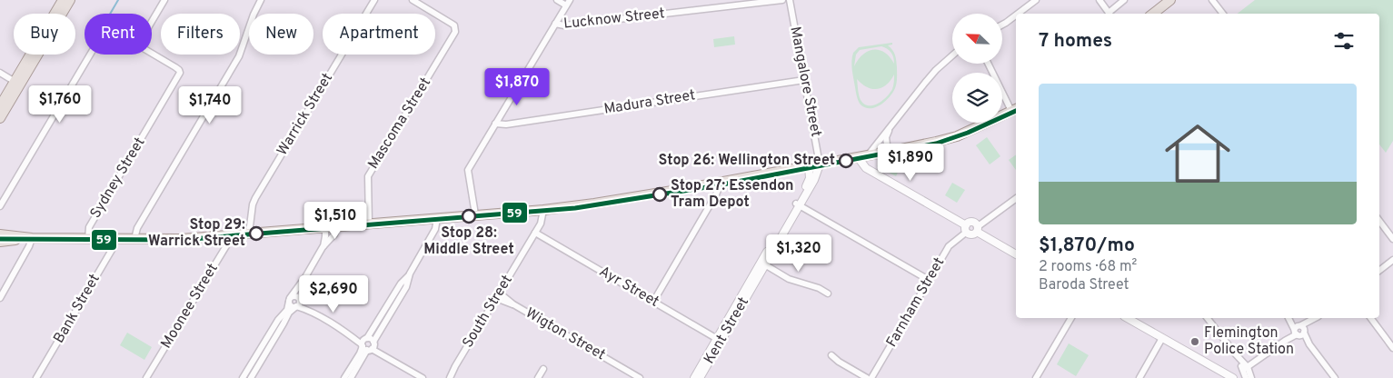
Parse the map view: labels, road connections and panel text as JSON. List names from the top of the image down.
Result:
{
  "streets": {
    "street": [
      "Lucknow Street",
      "Mangalore Street",
      "Madura Street",
      "Warrick Street",
      "Mascoma Street",
      "Sydney Street",
      "Ayr Street",
      "Farnham Street",
      "Moonee Street",
      "Bank Street",
      "South Street",
      "Kent Street",
      "Wigton Street"
    ]
  },
  "crossings": [
    ["Mangalore Street", "Madura Street"],
    ["Mangalore Street", "Kent Street"],
    ["Ayr Street", "South Street"],
    ["Ayr Street", "Kent Street"],
    ["South Street", "Wigton Street"]
  ],
  "places": [
    "Stop 26: Wellington Street",
    "Stop 27: Essendon Tram Depot",
    "Stop 28: Middle Street",
    "Stop 29: Warrick Street",
    "Flemington Police Station"
  ],
  "lines": ["transit line 59"],
  "north": "top left",
  "page": {
    "chip": [
      "Buy",
      "Rent",
      "Filters",
      "New",
      "Apartment"
    ],
    "heading": "7 homes",
    "price": [
      "$1,870",
      "$1,760",
      "$1,740",
      "$1,890",
      "$1,510",
      "$1,320",
      "$2,690"
    ],
    "list": [
      {
        "name": "$1,870/mo",
        "note": "2 rooms · 68 m² · Baroda Street"
      }
    ]
  }
}
